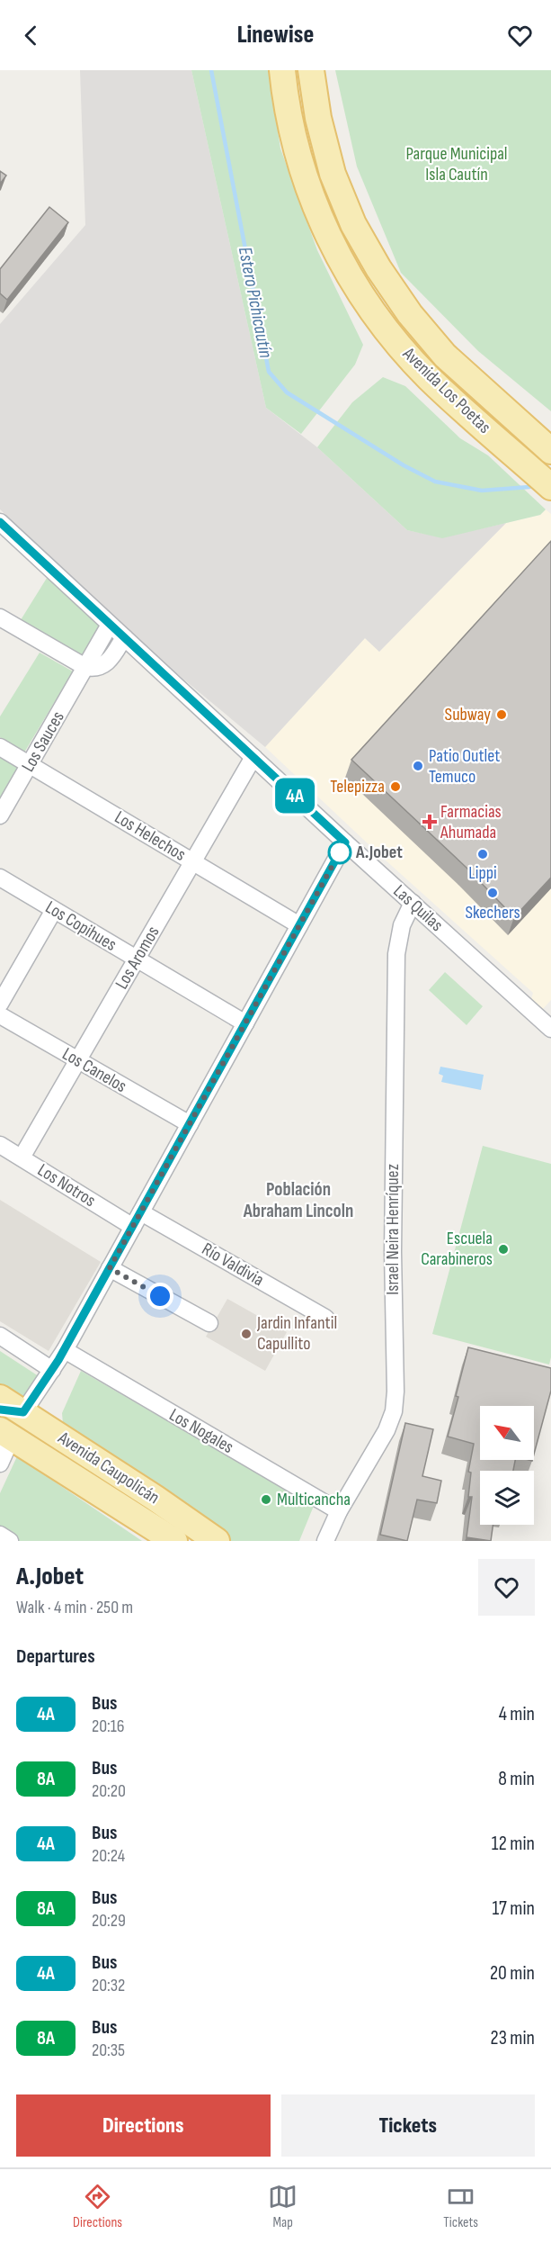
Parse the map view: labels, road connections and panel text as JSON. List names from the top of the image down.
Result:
{
  "streets": {
    "main road": ["Avenida Los Poetas", "Avenida Caupolicán"],
    "street": [
      "Los Sauces",
      "Los Helechos",
      "Las Quilas",
      "Los Copihues",
      "Los Aromos",
      "Los Canelos",
      "Los Notros",
      "Israel Neira Henríquez",
      "Río Valdivia",
      "Los Nogales"
    ]
  },
  "crossings": [
    ["Los Sauces", "Los Helechos"],
    ["Los Sauces", "Las Quilas"],
    ["Los Helechos", "Los Aromos"],
    ["Las Quilas", "Los Aromos"],
    ["Las Quilas", "Israel Neira Henríquez"],
    ["Los Copihues", "Los Aromos"],
    ["Los Aromos", "Los Canelos"],
    ["Los Aromos", "Los Notros"],
    ["Los Notros", "Río Valdivia"],
    ["Israel Neira Henríquez", "Los Nogales"]
  ],
  "districts": ["Población Abraham Lincoln"],
  "water": ["Estero Pichicautín"],
  "parks": ["Parque Municipal Isla Cautín"],
  "places": {
    "other": [
      "Subway",
      "Patio Outlet Temuco",
      "Telepizza",
      "A.Jobet",
      "Lippi",
      "Skechers",
      "Escuela Carabineros",
      "Jardin Infantil Capullito",
      "Multicancha"
    ],
    "health": ["Farmacias Ahumada"]
  },
  "lines": ["bus line 4A"],
  "north": "top left",
  "page": {
    "header": "Linewise",
    "on_map": "4A",
    "heading": [
      ["A.Jobet", "Walk · 4 min · 250 m"],
      "Departures"
    ],
    "list": [
      {
        "mark": "4A",
        "name": "Bus",
        "note": "20:16",
        "value": "4 min"
      },
      {
        "mark": "8A",
        "name": "Bus",
        "note": "20:20",
        "value": "8 min"
      },
      {
        "mark": "4A",
        "name": "Bus",
        "note": "20:24",
        "value": "12 min"
      },
      {
        "mark": "8A",
        "name": "Bus",
        "note": "20:29",
        "value": "17 min"
      },
      {
        "mark": "4A",
        "name": "Bus",
        "note": "20:32",
        "value": "20 min"
      },
      {
        "mark": "8A",
        "name": "Bus",
        "note": "20:35",
        "value": "23 min"
      }
    ],
    "buttons": ["Directions", "Tickets"],
    "tabs": ["Directions", "Map", "Tickets"]
  }
}
